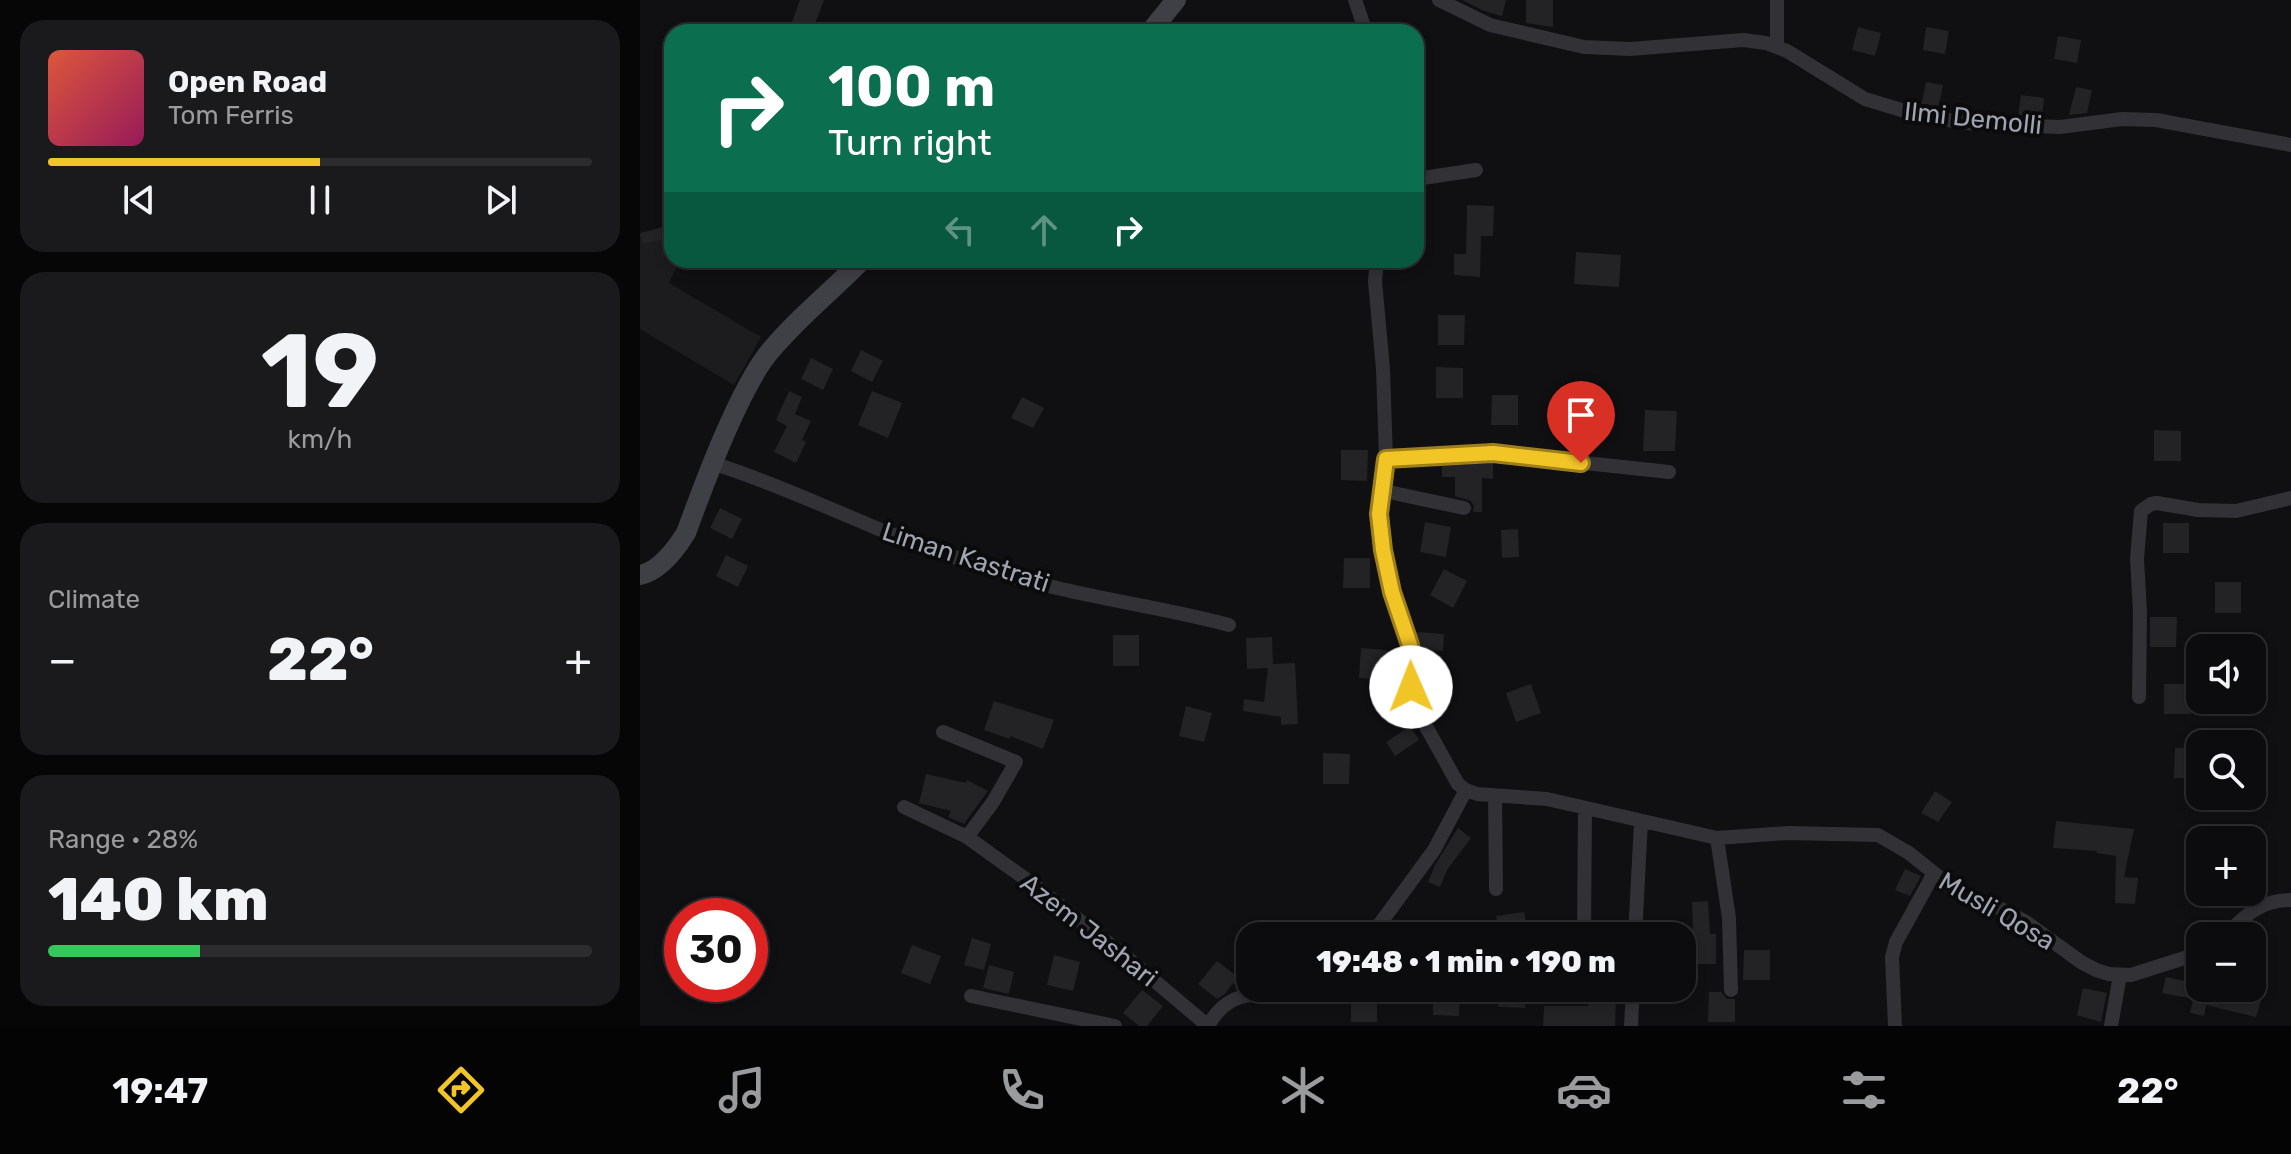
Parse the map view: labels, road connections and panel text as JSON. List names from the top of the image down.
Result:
{
  "streets": {
    "street": [
      "Ilmi Demolli",
      "Liman Kastrati",
      "Musli Qosa",
      "Azem Jashari"
    ]
  },
  "page": {
    "turn": ["100 m", "Turn right"],
    "song": ["Open Road", "Tom Ferris"],
    "tile": [
      ["19", "km/h"],
      "Climate",
      ["Range · 28%", "140 km"]
    ],
    "heat": ["−", "22°", "+"],
    "map_buttons": ["+", "−"],
    "limit": "30",
    "trip": "19:48 · 1 min · 190 m",
    "tabs": ["19:47", "22°"]
  }
}
